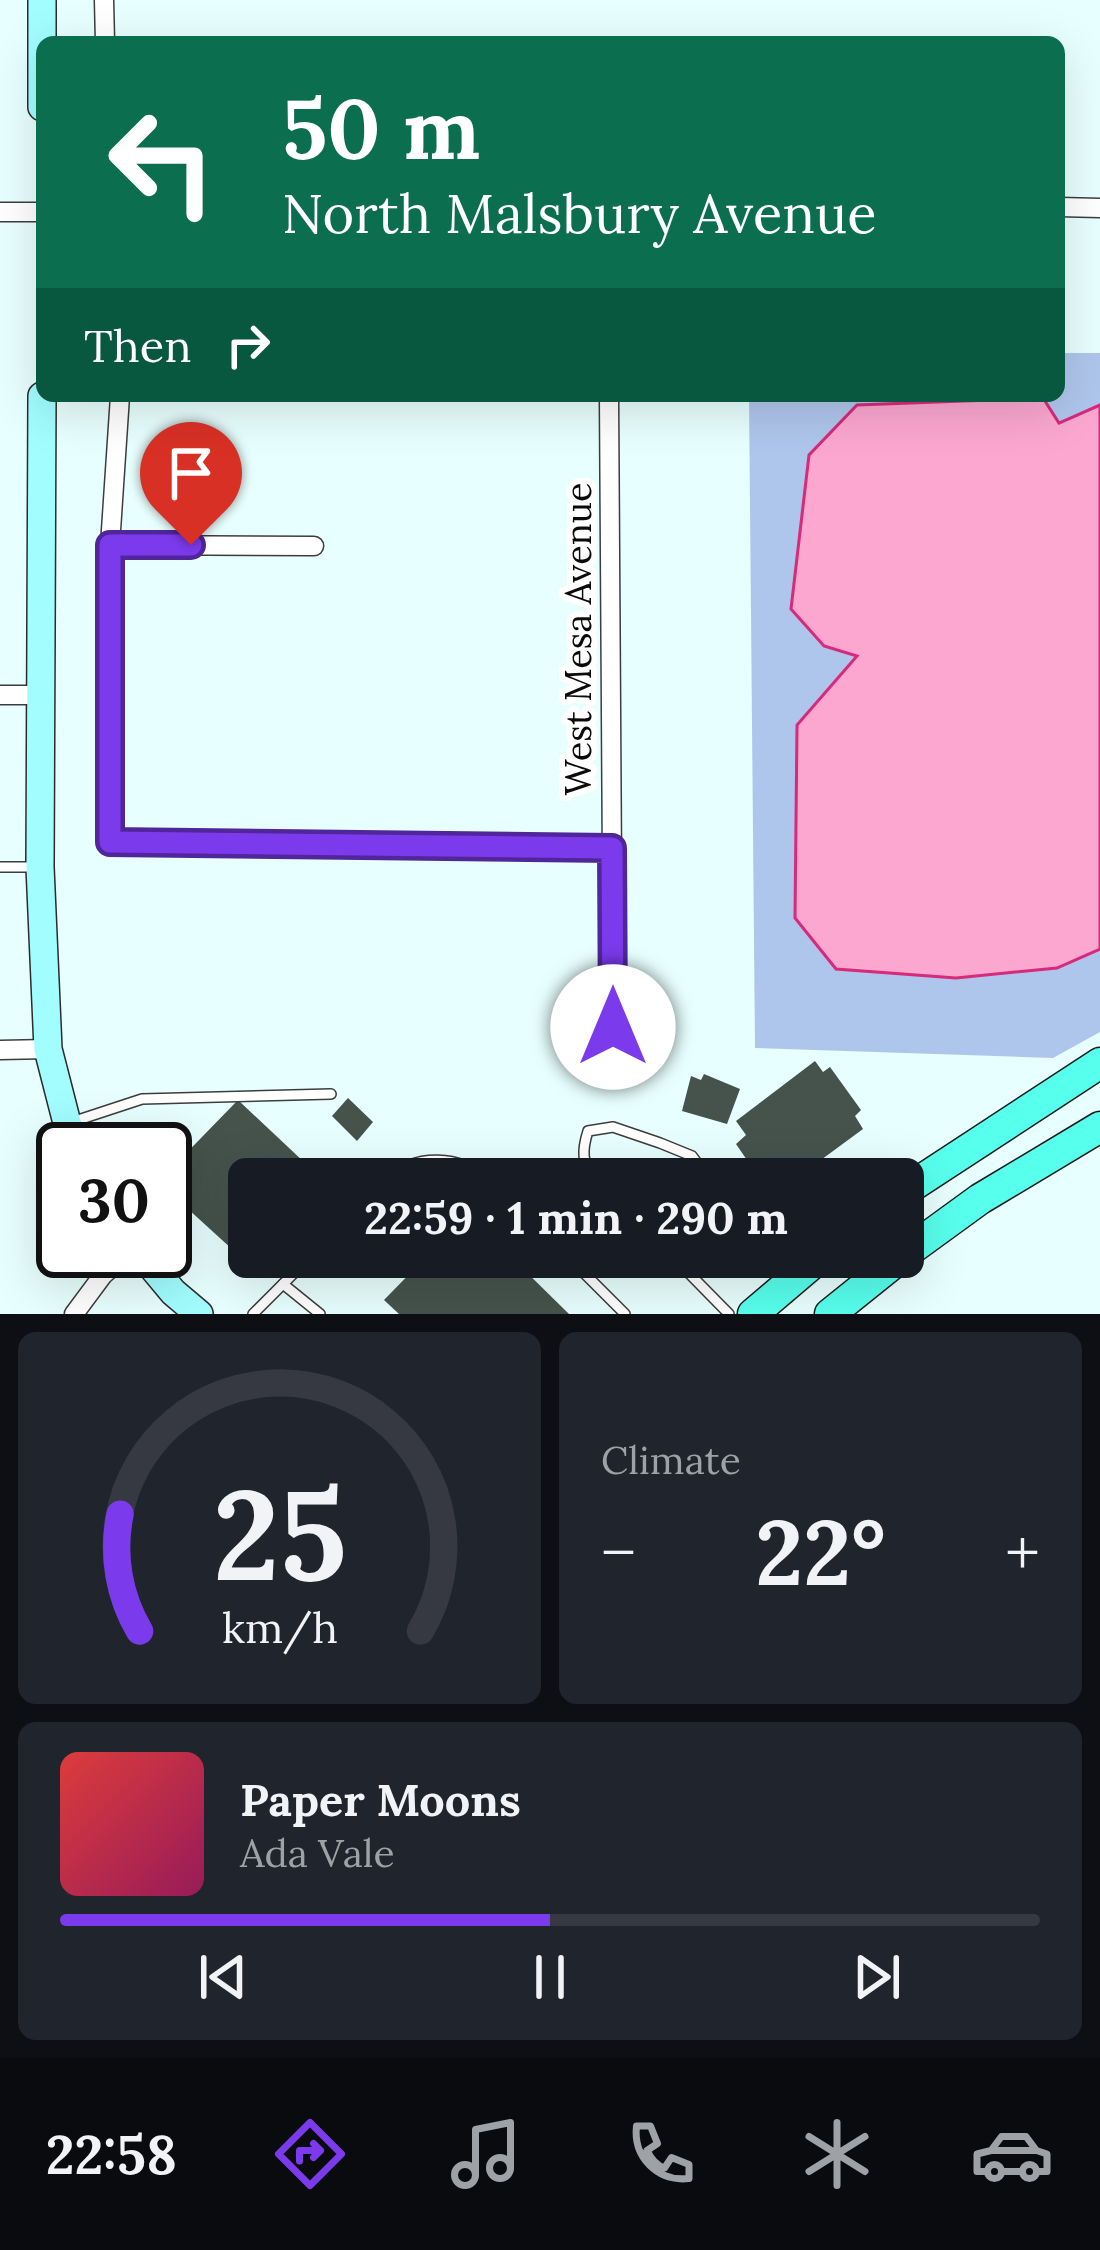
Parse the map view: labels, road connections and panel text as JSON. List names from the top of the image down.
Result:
{
  "streets": {
    "street": ["West Mesa Avenue"]
  },
  "page": {
    "turn": ["50 m", "North Malsbury Avenue"],
    "then": "Then",
    "limit": "30",
    "trip": "22:59 · 1 min · 290 m",
    "tile": "Climate",
    "heat": ["−", "22°", "+"],
    "song": ["Paper Moons", "Ada Vale"],
    "tabs": "22:58",
    "gauge": ["25", "km/h"]
  }
}
